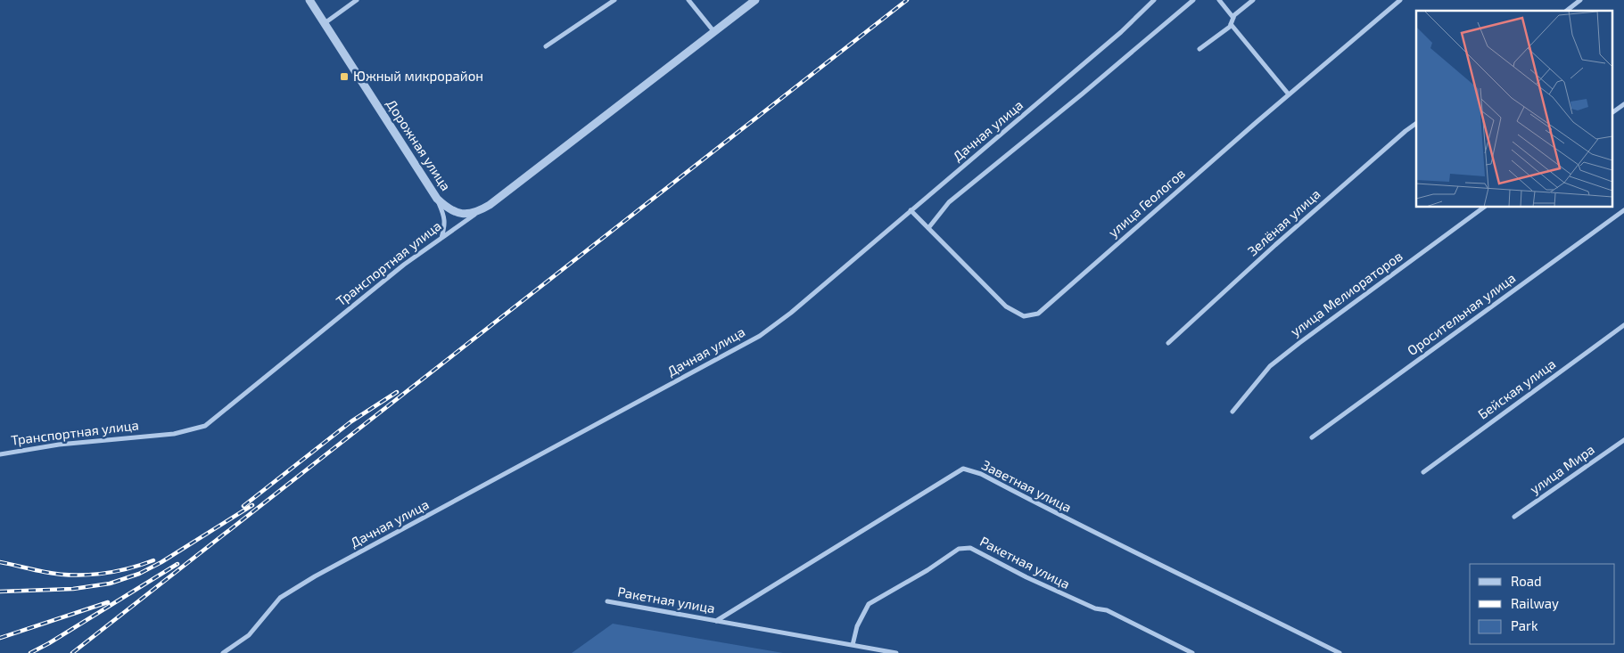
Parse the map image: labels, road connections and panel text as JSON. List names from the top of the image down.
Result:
{
  "streets": {
    "street": [
      "Дачная улица",
      "Дорожная улица",
      "улица Геологов",
      "Зелёная улица",
      "Транспортная улица",
      "улица Мелиораторов",
      "Оросительная улица",
      "Бейская улица",
      "улица Мира",
      "Заветная улица",
      "Ракетная улица"
    ]
  },
  "crossings": [
    ["Дачная улица", "улица Геологов"],
    ["Дорожная улица", "Транспортная улица"],
    ["Заветная улица", "Ракетная улица"]
  ],
  "places": {
    "transit": ["Южный микрорайон"]
  },
  "legend": ["Road", "Railway", "Park"]
}
